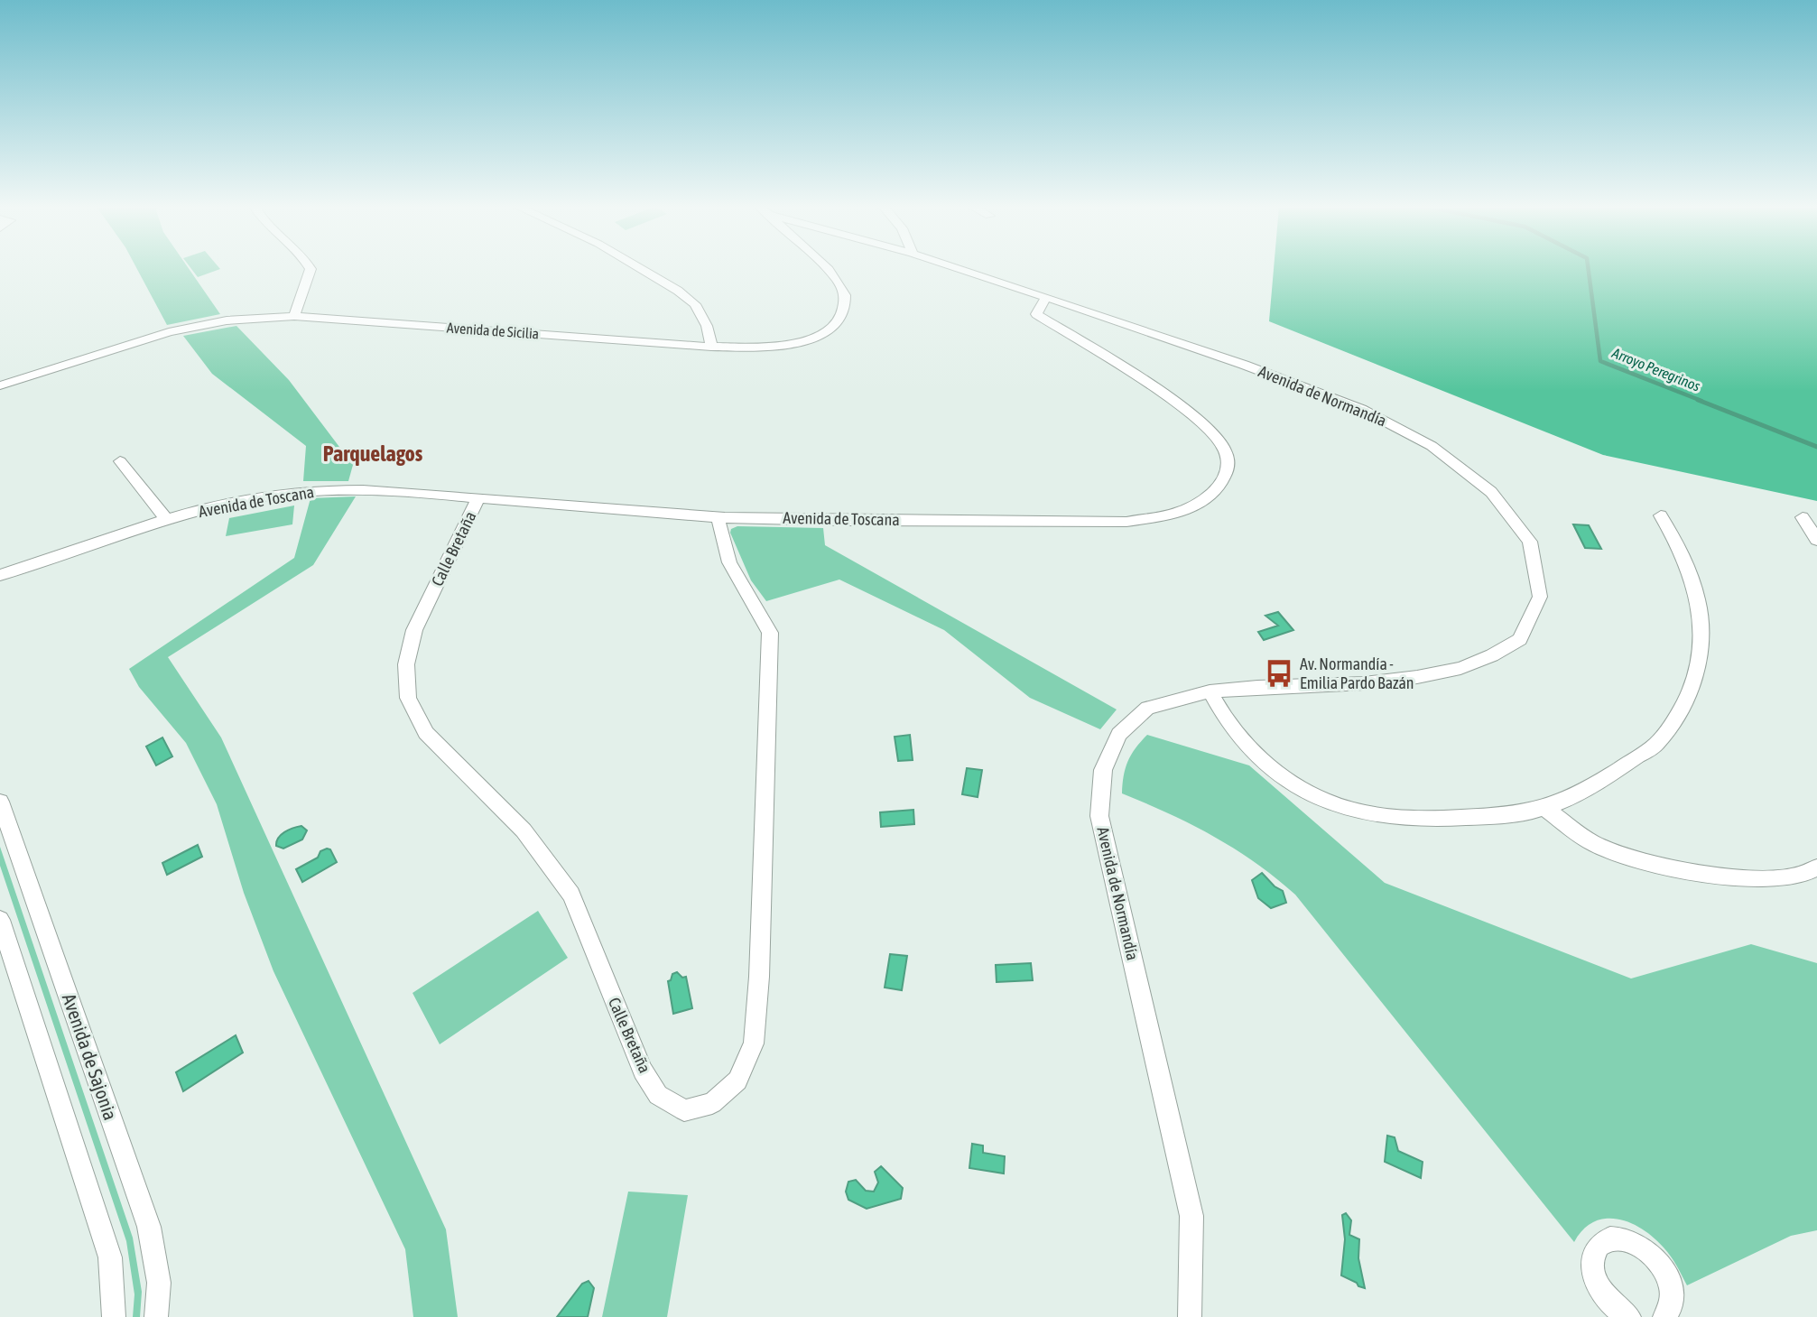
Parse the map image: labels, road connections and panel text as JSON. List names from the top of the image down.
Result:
{
  "streets": {
    "street": [
      "Avenida de Sicilia",
      "Avenida de Normandía",
      "Avenida de Toscana",
      "Calle Bretaña",
      "Avenida de Sajonia"
    ]
  },
  "crossings": [
    ["Avenida de Normandía", "Avenida de Toscana"],
    ["Avenida de Toscana", "Calle Bretaña"]
  ],
  "districts": ["Parquelagos"],
  "water": ["Arroyo Peregrinos"],
  "places": {
    "bus stop": ["Av. Normandía - Emilia Pardo Bazán"]
  }
}
